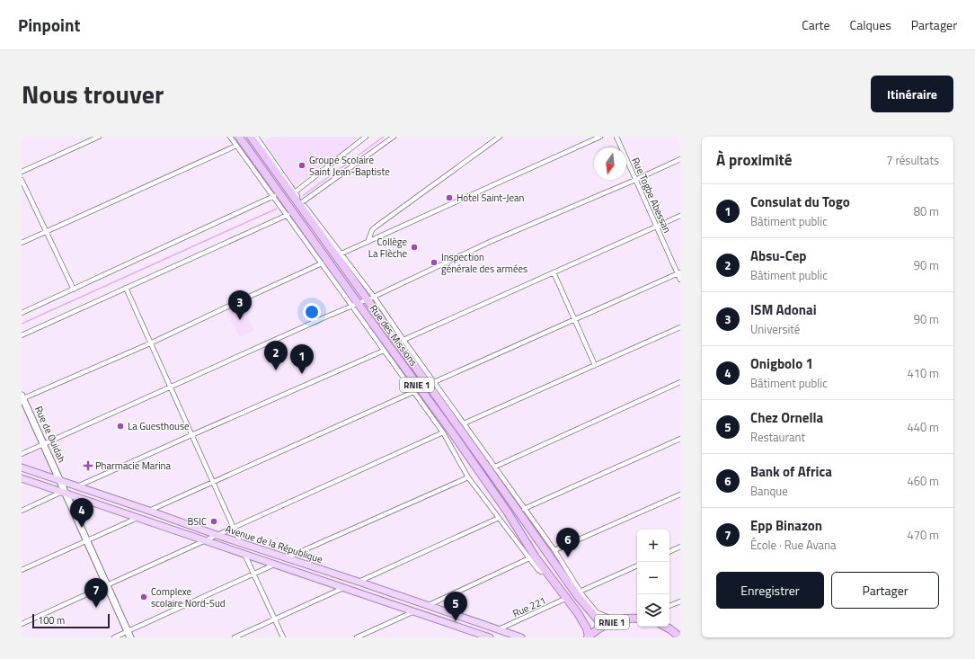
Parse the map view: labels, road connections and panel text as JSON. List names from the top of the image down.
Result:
{
  "streets": {
    "highway": ["Rue des Missions", "RNIE 1"],
    "main road": ["Rue de Ouidah", "Avenue de la République"],
    "street": ["Rue Togbe Abessan", "Rue 221"]
  },
  "crossings": [
    ["Rue des Missions", "RNIE 1"],
    ["Rue des Missions", "Rue 221"],
    ["Rue de Ouidah", "Avenue de la République"],
    ["Avenue de la République", "Rue 221"]
  ],
  "places": {
    "other": [
      "Groupe Scolaire Saint Jean-Baptiste",
      "Hotel Saint-Jean",
      "Collège La Flèche",
      "Inspection générale des armées",
      "La Guesthouse",
      "BSIC",
      "Complexe scolaire Nord-Sud"
    ],
    "health": ["Pharmacie Marina"]
  },
  "scale_bar": "100 m",
  "north": "bottom",
  "page": {
    "header": "Pinpoint",
    "nav": ["Carte", "Calques", "Partager"],
    "title": "Nous trouver",
    "buttons": [
      "Itinéraire",
      ["Enregistrer", "Partager"]
    ],
    "heading": ["À proximité", "7 résultats"],
    "list": [
      {
        "mark": "1",
        "name": "Consulat du Togo",
        "note": "Bâtiment public",
        "value": "80 m"
      },
      {
        "mark": "2",
        "name": "Absu-Cep",
        "note": "Bâtiment public",
        "value": "90 m"
      },
      {
        "mark": "3",
        "name": "ISM Adonai",
        "note": "Université",
        "value": "90 m"
      },
      {
        "mark": "4",
        "name": "Onigbolo 1",
        "note": "Bâtiment public",
        "value": "410 m"
      },
      {
        "mark": "5",
        "name": "Chez Ornella",
        "note": "Restaurant",
        "value": "440 m"
      },
      {
        "mark": "6",
        "name": "Bank of Africa",
        "note": "Banque",
        "value": "460 m"
      },
      {
        "mark": "7",
        "name": "Epp Binazon",
        "note": "École · Rue Avana",
        "value": "470 m"
      }
    ],
    "pins": [
      "3",
      "2",
      "1",
      "4",
      "6",
      "7",
      "5"
    ],
    "map_buttons": ["+", "−"],
    "scale": "100 m"
  }
}
